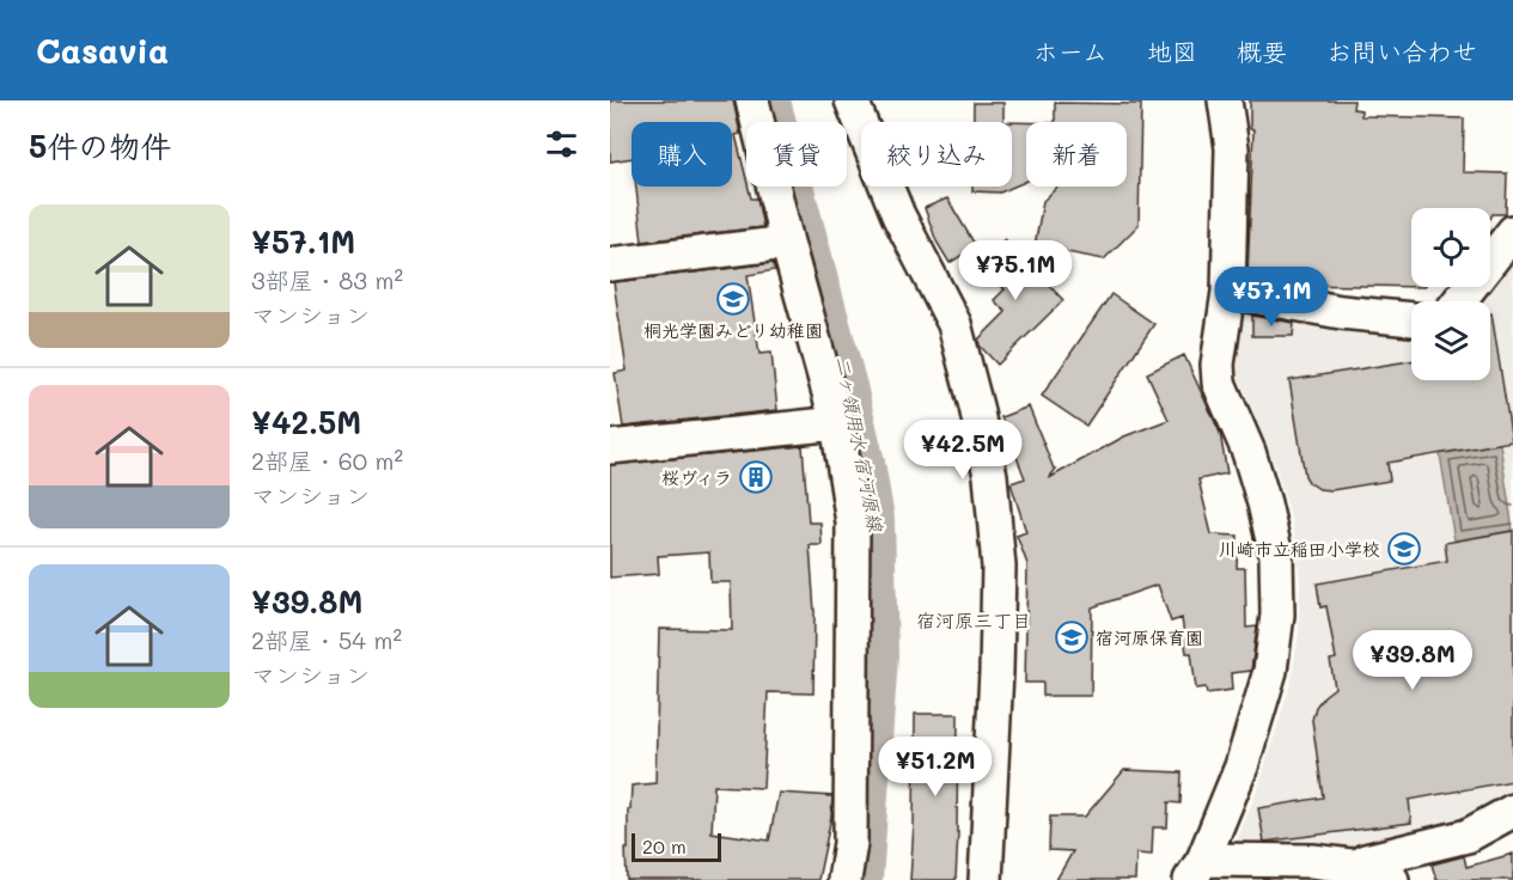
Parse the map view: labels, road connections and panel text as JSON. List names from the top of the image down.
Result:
{
  "districts": ["宿河原三丁目"],
  "water": ["二ヶ領用水 宿河原線"],
  "places": {
    "school or university": ["桐光学園みどり幼稚園", "川崎市立稲田小学校", "宿河原保育園"],
    "building": ["桜ヴィラ"]
  },
  "scale_bar": "20 m",
  "page": {
    "header": "Casavia",
    "nav": [
      "ホーム",
      "地図",
      "概要",
      "お問い合わせ"
    ],
    "heading": "5件の物件",
    "chip": [
      "購入",
      "賃貸",
      "絞り込み",
      "新着"
    ],
    "list": [
      {
        "name": "¥57.1M",
        "note": "3部屋 · 83 m² · マンション"
      },
      {
        "name": "¥42.5M",
        "note": "2部屋 · 60 m² · マンション"
      },
      {
        "name": "¥39.8M",
        "note": "2部屋 · 54 m² · マンション"
      }
    ],
    "price": [
      "¥75.1M",
      "¥57.1M",
      "¥42.5M",
      "¥39.8M",
      "¥51.2M"
    ],
    "scale": "20 m"
  }
}
